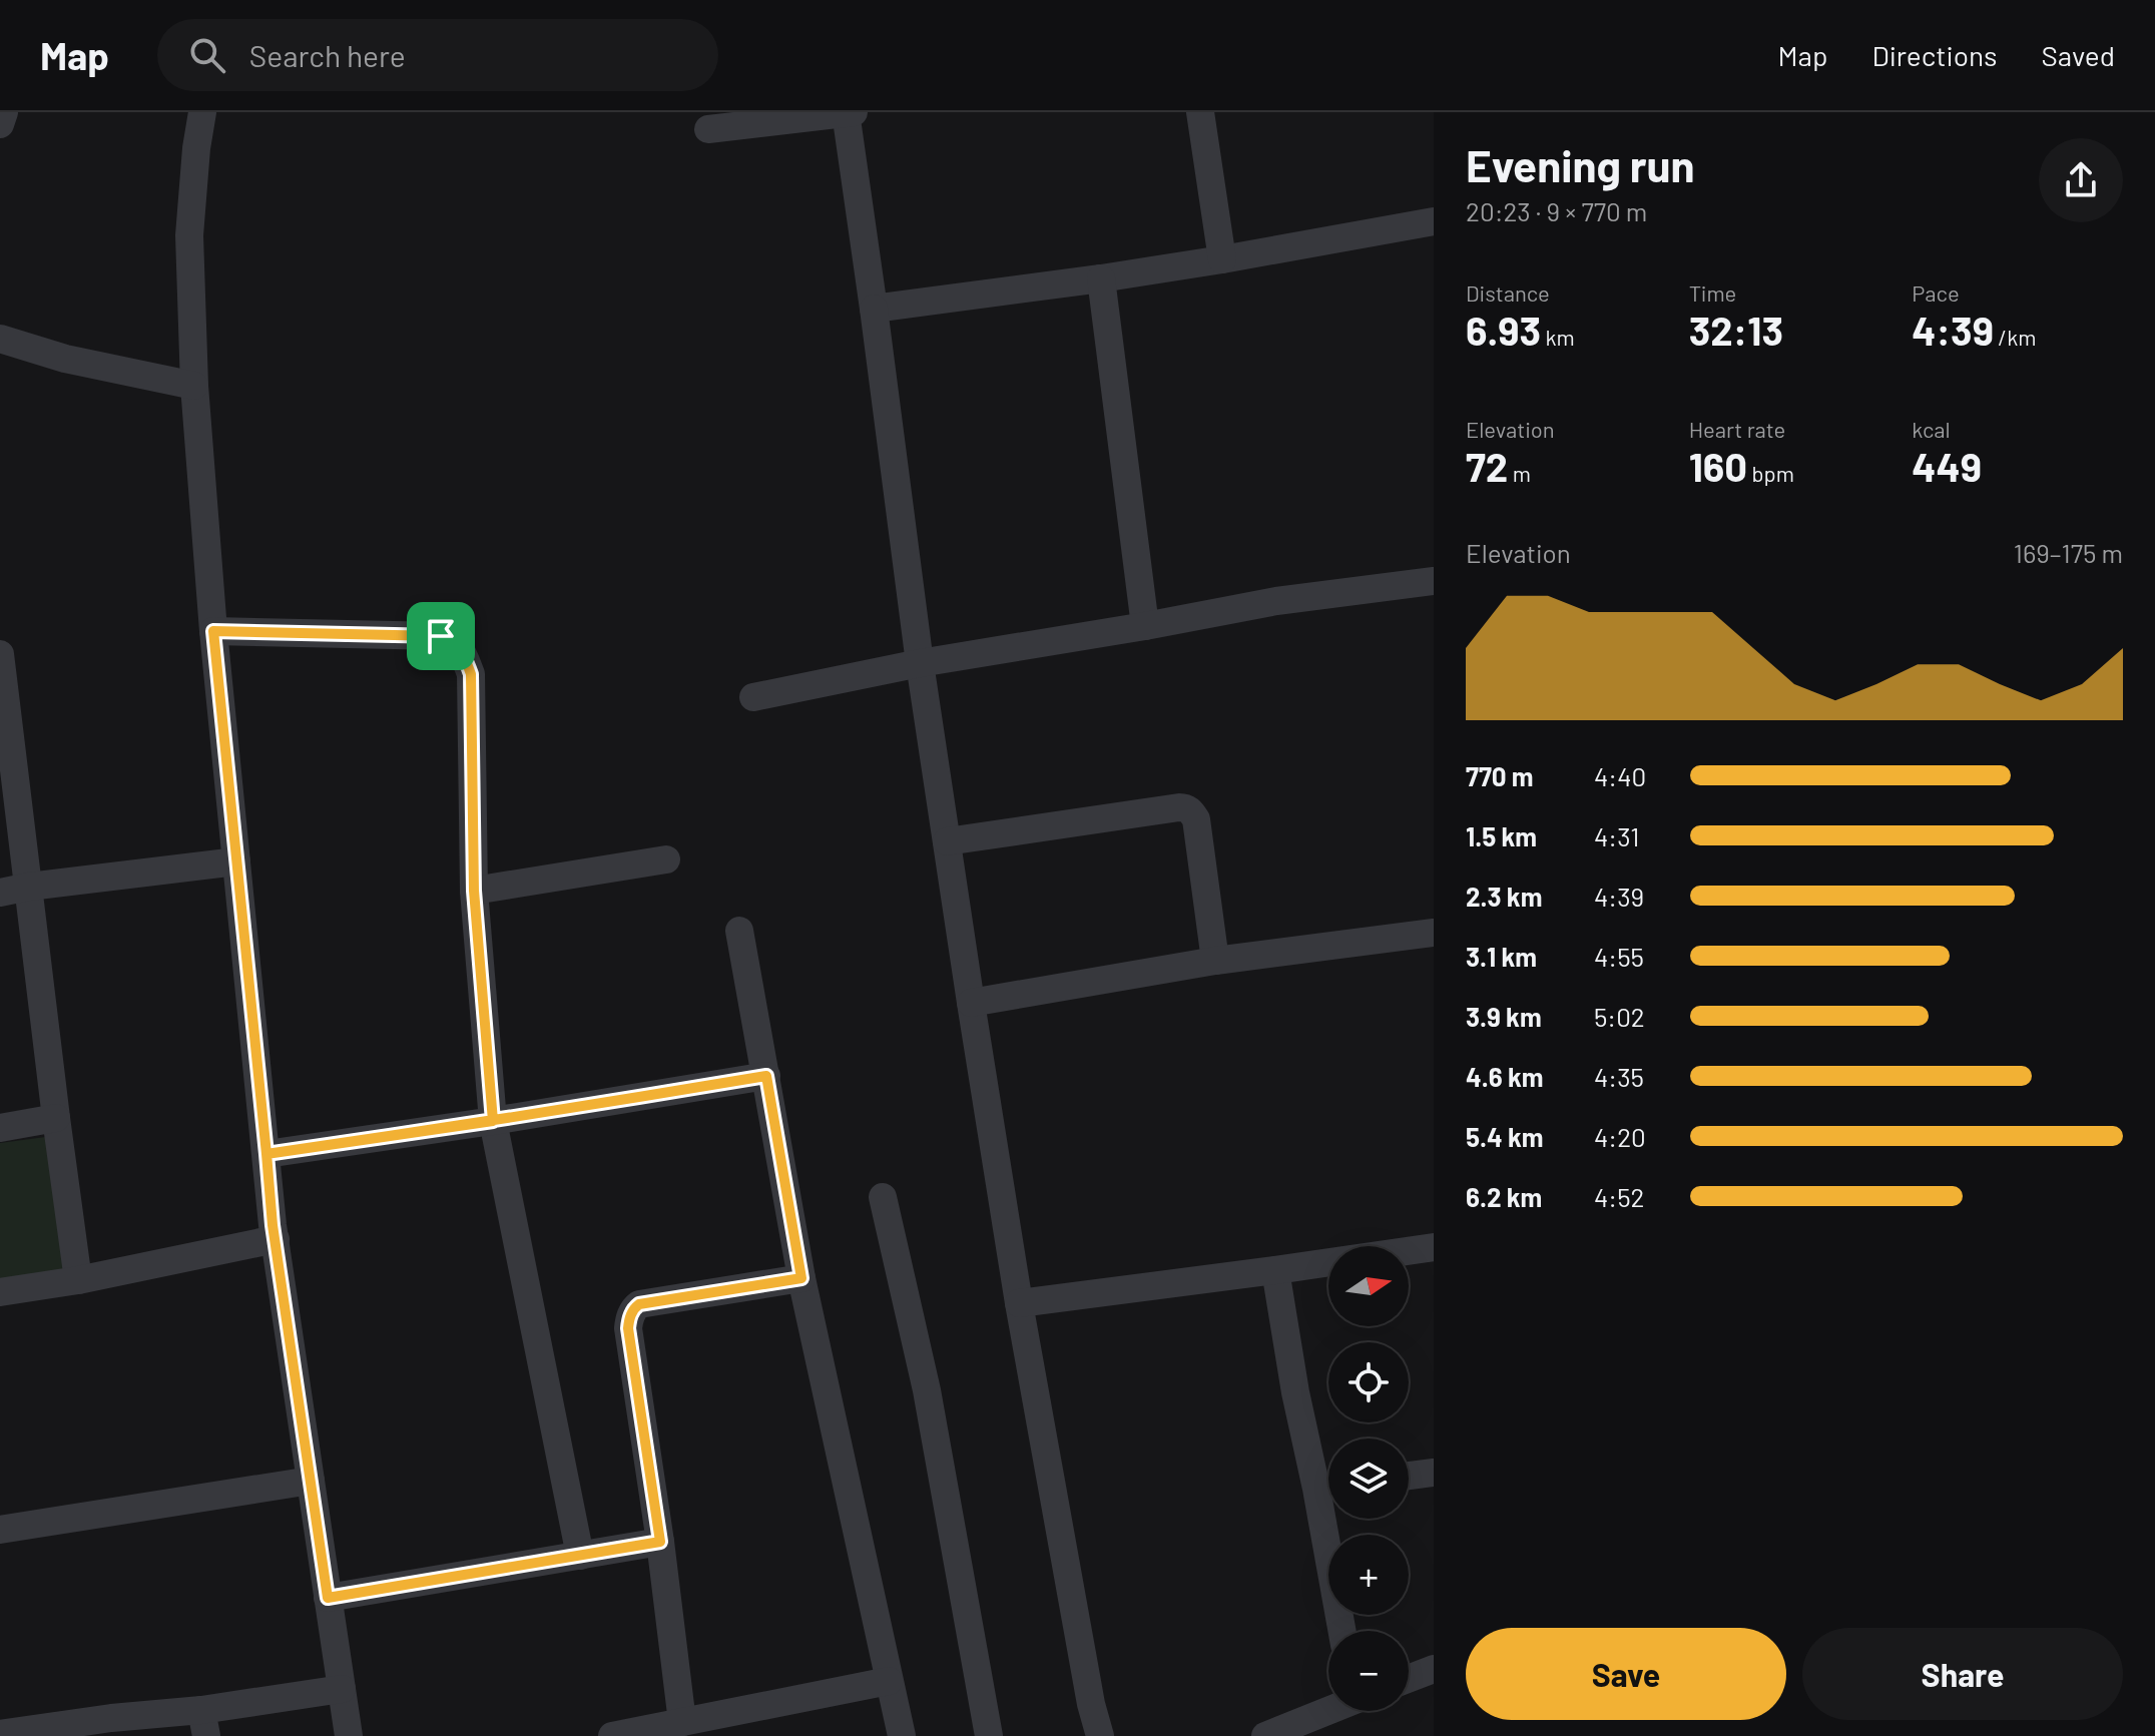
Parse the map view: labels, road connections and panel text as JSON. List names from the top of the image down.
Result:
{
  "north": "right",
  "page": {
    "header": "Map",
    "search": "Search here",
    "nav": ["Map", "Directions", "Saved"],
    "heading": ["Evening run", "20:23 · 9 × 770 m"],
    "stats": [
      ["Distance", "6.93 km"],
      ["Time", "32:13"],
      ["Pace", "4:39 /km"],
      ["Elevation", "72 m"],
      ["Heart rate", "160 bpm"],
      ["kcal", "449"]
    ],
    "chart": ["Elevation", "169–175 m"],
    "list": [
      {
        "name": "770 m",
        "note": "4:40"
      },
      {
        "name": "1.5 km",
        "note": "4:31"
      },
      {
        "name": "2.3 km",
        "note": "4:39"
      },
      {
        "name": "3.1 km",
        "note": "4:55"
      },
      {
        "name": "3.9 km",
        "note": "5:02"
      },
      {
        "name": "4.6 km",
        "note": "4:35"
      },
      {
        "name": "5.4 km",
        "note": "4:20"
      },
      {
        "name": "6.2 km",
        "note": "4:52"
      }
    ],
    "map_buttons": ["+", "−"],
    "buttons": ["Save", "Share"]
  }
}
